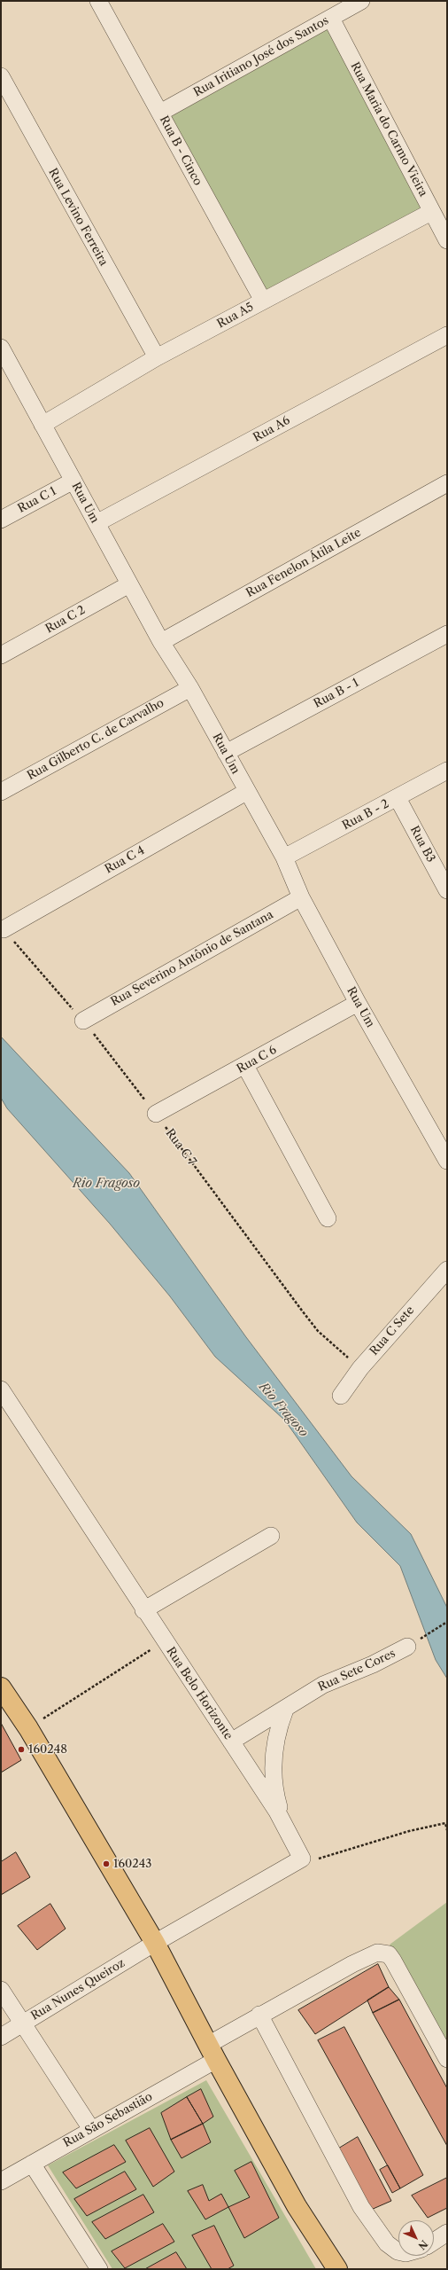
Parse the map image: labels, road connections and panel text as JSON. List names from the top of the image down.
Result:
{
  "streets": {
    "street": [
      "Rua Iritiano José dos Santos",
      "Rua Maria do Carmo Vieira",
      "Rua B - Cinco",
      "Rua Levino Ferreira",
      "Rua A5",
      "Rua A6",
      "Rua C 1",
      "Rua Um",
      "Rua Fenelon Átila Leite",
      "Rua C 2",
      "Rua B - 1",
      "Rua Gilberto C. de Carvalho",
      "Rua B - 2",
      "Rua B3",
      "Rua C 4",
      "Rua Severino Antônio de Santana",
      "Rua C 6",
      "Rua C Sete",
      "Rua Sete Cores",
      "Rua Belo Horizonte",
      "Rua Nunes Queiroz",
      "Rua São Sebastião"
    ],
    "path": ["Rua C 7"]
  },
  "crossings": [
    ["Rua Iritiano José dos Santos", "Rua Maria do Carmo Vieira"],
    ["Rua Iritiano José dos Santos", "Rua B - Cinco"],
    ["Rua Maria do Carmo Vieira", "Rua A5"],
    ["Rua B - Cinco", "Rua A5"],
    ["Rua Levino Ferreira", "Rua A5"],
    ["Rua A5", "Rua Um"],
    ["Rua A6", "Rua Um"],
    ["Rua C 1", "Rua Um"],
    ["Rua Um", "Rua Fenelon Átila Leite"],
    ["Rua Um", "Rua C 2"],
    ["Rua Um", "Rua B - 1"],
    ["Rua Um", "Rua Gilberto C. de Carvalho"],
    ["Rua Um", "Rua B - 2"],
    ["Rua Um", "Rua C 4"],
    ["Rua Um", "Rua Severino Antônio de Santana"],
    ["Rua Um", "Rua C 6"],
    ["Rua B - 2", "Rua B3"],
    ["Rua C 4", "Rua C 7"],
    ["Rua Severino Antônio de Santana", "Rua C 7"],
    ["Rua C 6", "Rua C 7"],
    ["Rua C 7", "Rua C Sete"],
    ["Rua Sete Cores", "Rua Belo Horizonte"]
  ],
  "water": ["Rio Fragoso"],
  "places": ["160248", "160243"],
  "north": "bottom right"
}
